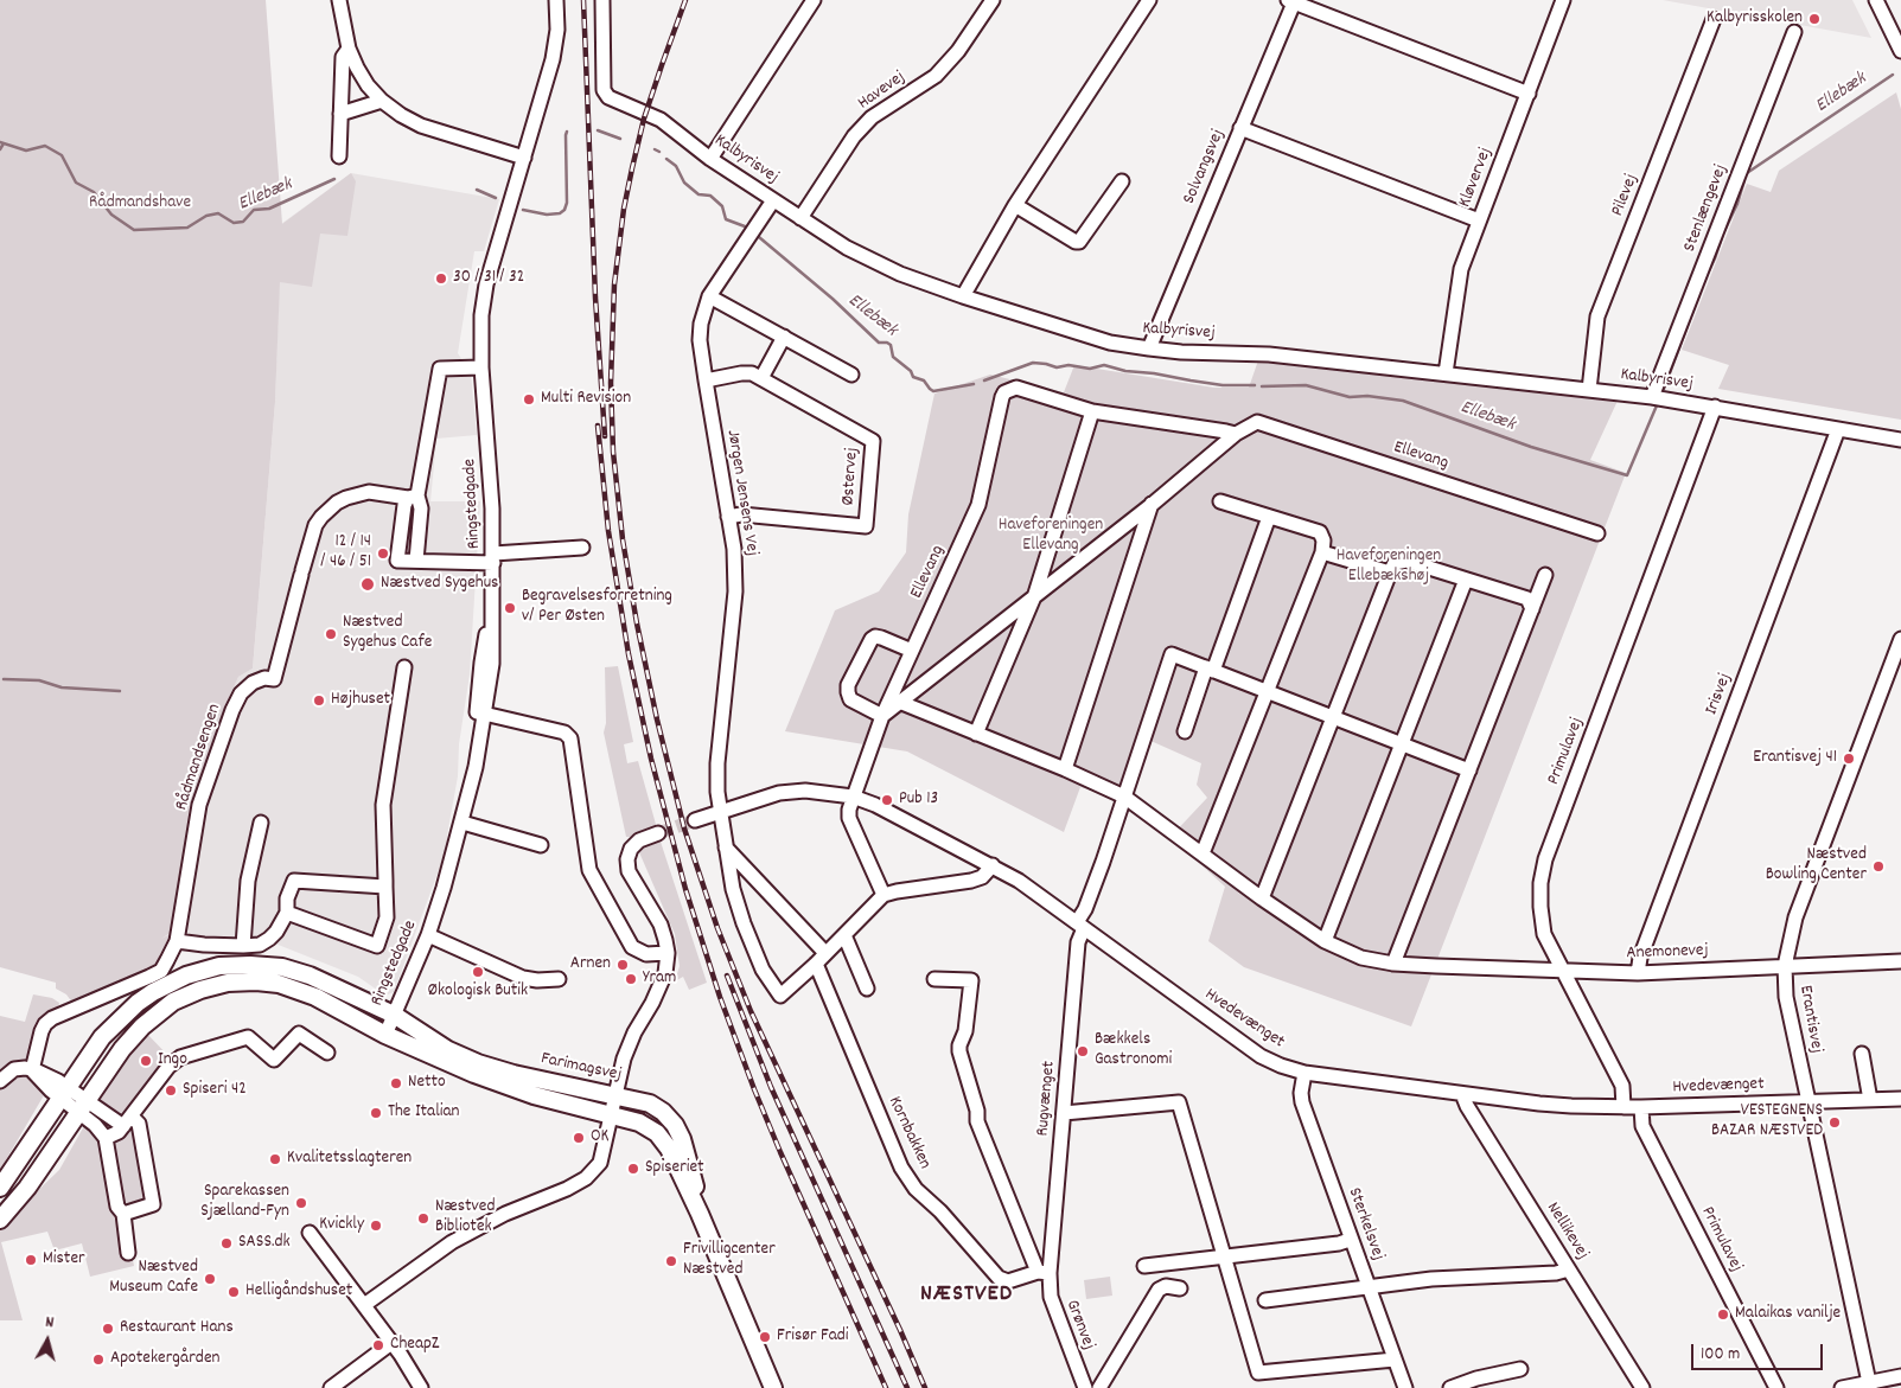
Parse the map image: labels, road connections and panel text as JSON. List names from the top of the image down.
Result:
{
  "streets": {
    "main road": ["Farimagsvej"],
    "street": [
      "Havevej",
      "Kalbyrisvej",
      "Solvangsvej",
      "Kløvervej",
      "Pilevej",
      "Stenlængevej",
      "Ellevang",
      "Østervej",
      "Jørgen Jensens Vej",
      "Ringstedgade",
      "Irisvej",
      "Primulavej",
      "Rådmandsengen",
      "Anemonevej",
      "Hvedevænget",
      "Erantisvej",
      "Rugvænget",
      "Kornbakken",
      "Sterkelsvej",
      "Nellikevej",
      "Grønvej"
    ]
  },
  "crossings": [
    ["Havevej", "Kalbyrisvej"],
    ["Kalbyrisvej", "Solvangsvej"],
    ["Kalbyrisvej", "Kløvervej"],
    ["Kalbyrisvej", "Pilevej"],
    ["Kalbyrisvej", "Stenlængevej"],
    ["Kalbyrisvej", "Jørgen Jensens Vej"],
    ["Kalbyrisvej", "Irisvej"],
    ["Kalbyrisvej", "Primulavej"],
    ["Ellevang", "Hvedevænget"],
    ["Østervej", "Jørgen Jensens Vej"],
    ["Jørgen Jensens Vej", "Hvedevænget"],
    ["Jørgen Jensens Vej", "Kornbakken"],
    ["Ringstedgade", "Farimagsvej"],
    ["Irisvej", "Anemonevej"],
    ["Primulavej", "Anemonevej"],
    ["Primulavej", "Hvedevænget"],
    ["Anemonevej", "Erantisvej"],
    ["Anemonevej", "Rugvænget"],
    ["Hvedevænget", "Erantisvej"],
    ["Hvedevænget", "Rugvænget"],
    ["Hvedevænget", "Sterkelsvej"],
    ["Hvedevænget", "Nellikevej"],
    ["Rugvænget", "Kornbakken"],
    ["Rugvænget", "Grønvej"],
    ["Kornbakken", "Grønvej"]
  ],
  "districts": ["NÆSTVED"],
  "water": ["Ellebæk"],
  "parks": ["Rådmandshave", "Haveforeningen Ellevang", "Haveforeningen Ellebækshøj"],
  "places": [
    "Kalbyrisskolen",
    "30 / 31 / 32",
    "Multi Revision",
    "12 / 14 / 46 / 51",
    "Næstved Sygehus",
    "Begravelsesforretning v/ Per Østen",
    "Næstved Sygehus Cafe",
    "Højhuset",
    "Erantisvej 41",
    "Pub 13",
    "Næstved Bowling Center",
    "Arnen",
    "Økologisk Butik",
    "Yram",
    "Bækkels Gastronomi",
    "Ingo",
    "Netto",
    "Spiseri 42",
    "The Italian",
    "VESTEGNENS BAZAR NÆSTVED",
    "OK",
    "Kvalitetsslagteren",
    "Spiseriet",
    "Sparekassen Sjælland-Fyn",
    "Næstved Bibliotek",
    "Kvickly",
    "SASS.dk",
    "Mister",
    "Frivilligcenter Næstved",
    "Næstved Museum Cafe",
    "Helligåndshuset",
    "Malaikas vanilje",
    "Restaurant Hans",
    "Frisør Fadi",
    "CheapZ",
    "Apotekergården"
  ],
  "scale_bar": "100 m",
  "north": "top"
}
